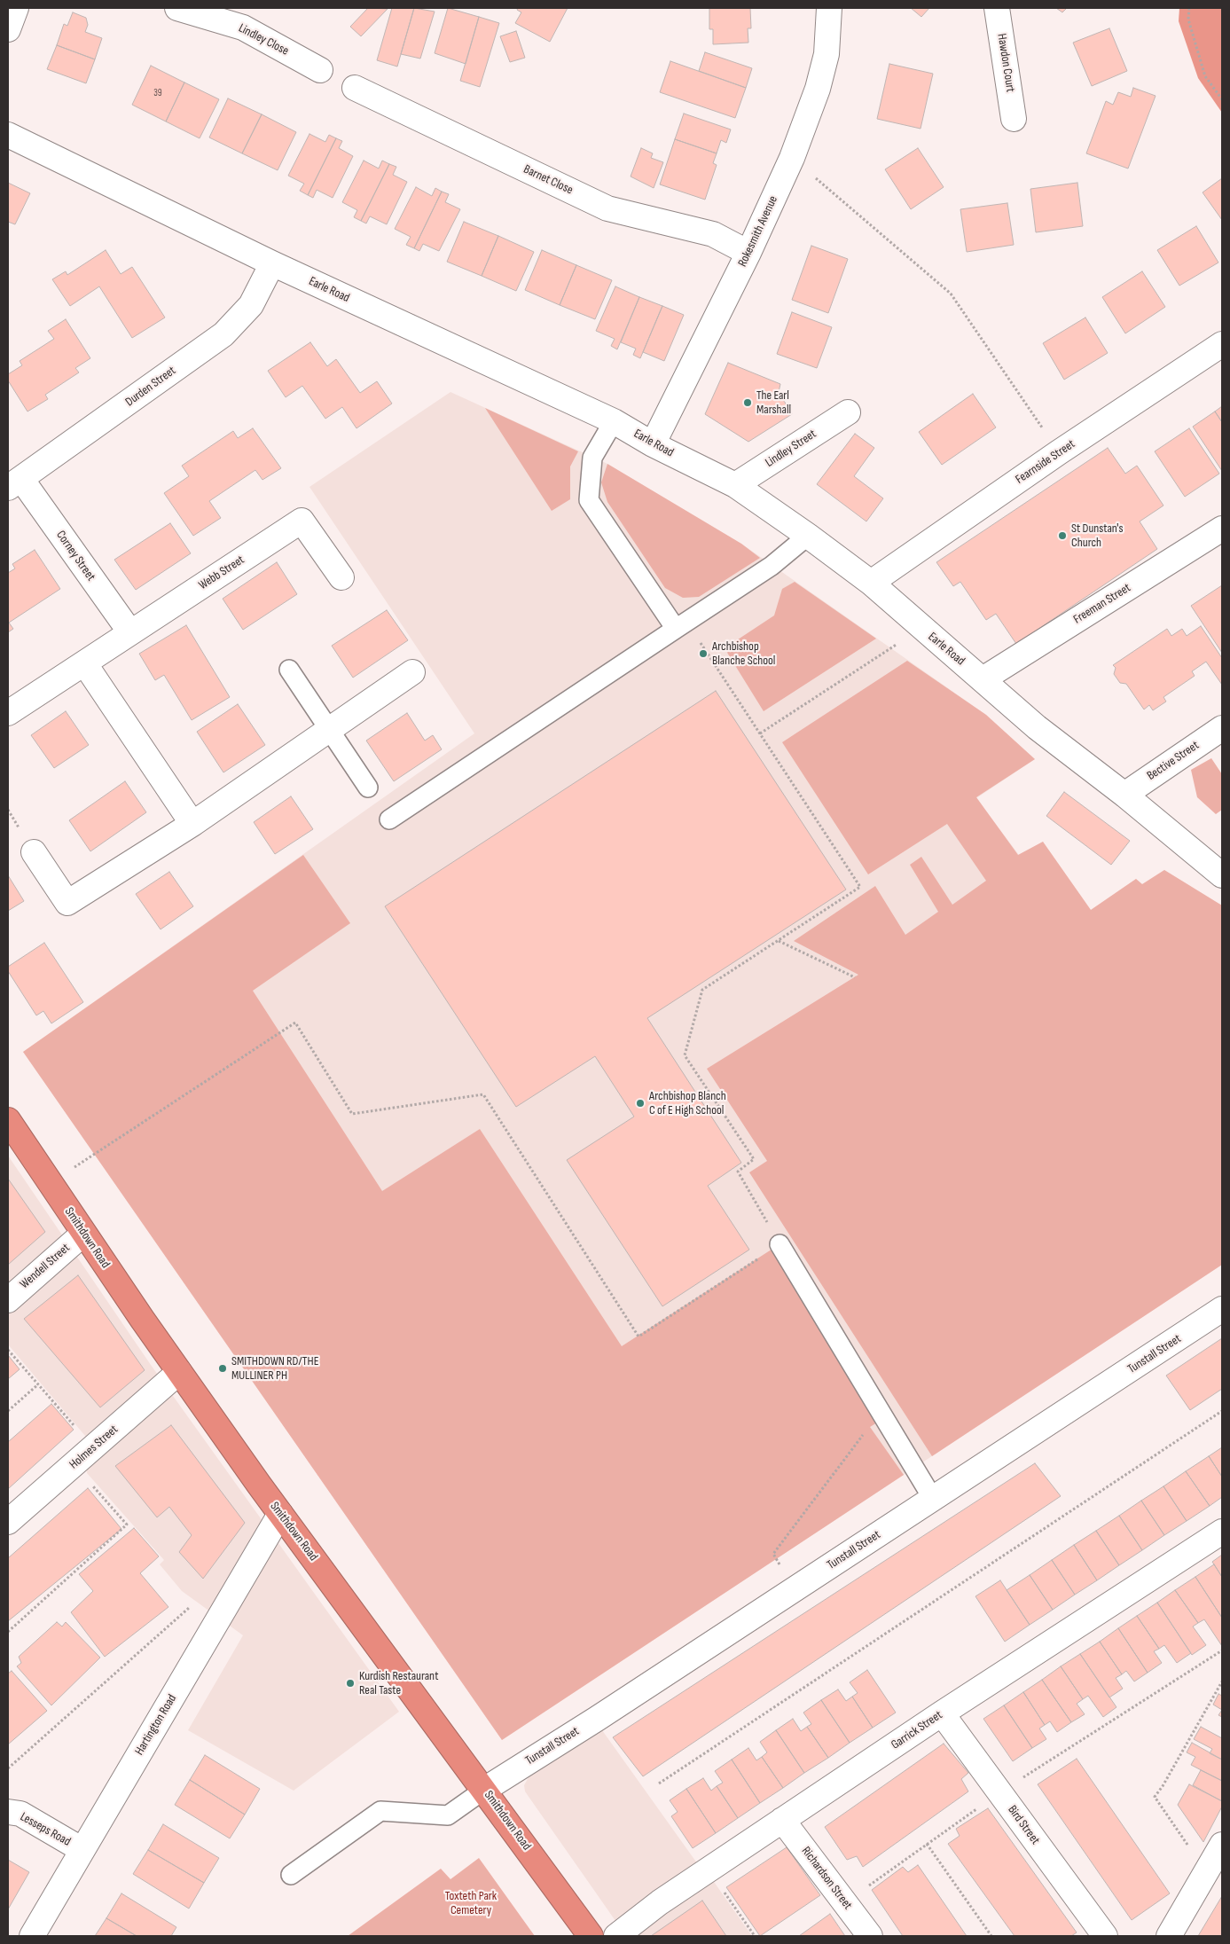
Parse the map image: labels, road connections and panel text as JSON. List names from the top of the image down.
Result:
{
  "streets": {
    "highway": ["Smithdown Road"],
    "street": [
      "Lindley Close",
      "Hawdon Court",
      "Barnet Close",
      "Rokesmith Avenue",
      "Earle Road",
      "Durden Street",
      "Lindley Street",
      "Fearnside Street",
      "Corney Street",
      "Webb Street",
      "Freeman Street",
      "Bective Street",
      "Wendell Street",
      "Tunstall Street",
      "Holmes Street",
      "Hartington Road",
      "Garrick Street",
      "Bird Street",
      "Lesseps Road",
      "Richardson Street"
    ]
  },
  "crossings": [
    ["Barnet Close", "Rokesmith Avenue"],
    ["Rokesmith Avenue", "Earle Road"],
    ["Earle Road", "Durden Street"],
    ["Earle Road", "Lindley Street"],
    ["Earle Road", "Fearnside Street"],
    ["Earle Road", "Freeman Street"],
    ["Earle Road", "Bective Street"],
    ["Durden Street", "Corney Street"],
    ["Corney Street", "Webb Street"],
    ["Smithdown Road", "Wendell Street"],
    ["Smithdown Road", "Tunstall Street"],
    ["Smithdown Road", "Holmes Street"],
    ["Smithdown Road", "Hartington Road"],
    ["Hartington Road", "Lesseps Road"],
    ["Garrick Street", "Bird Street"],
    ["Garrick Street", "Richardson Street"]
  ],
  "parks": ["Toxteth Park Cemetery"],
  "places": [
    "The Earl Marshall",
    "St Dunstan's Church",
    "Archbishop Blanche School",
    "Archbishop Blanch C of E High School",
    "SMITHDOWN RD/THE MULLINER PH",
    "Kurdish Restaurant Real Taste"
  ],
  "house_numbers": ["39"]
}
